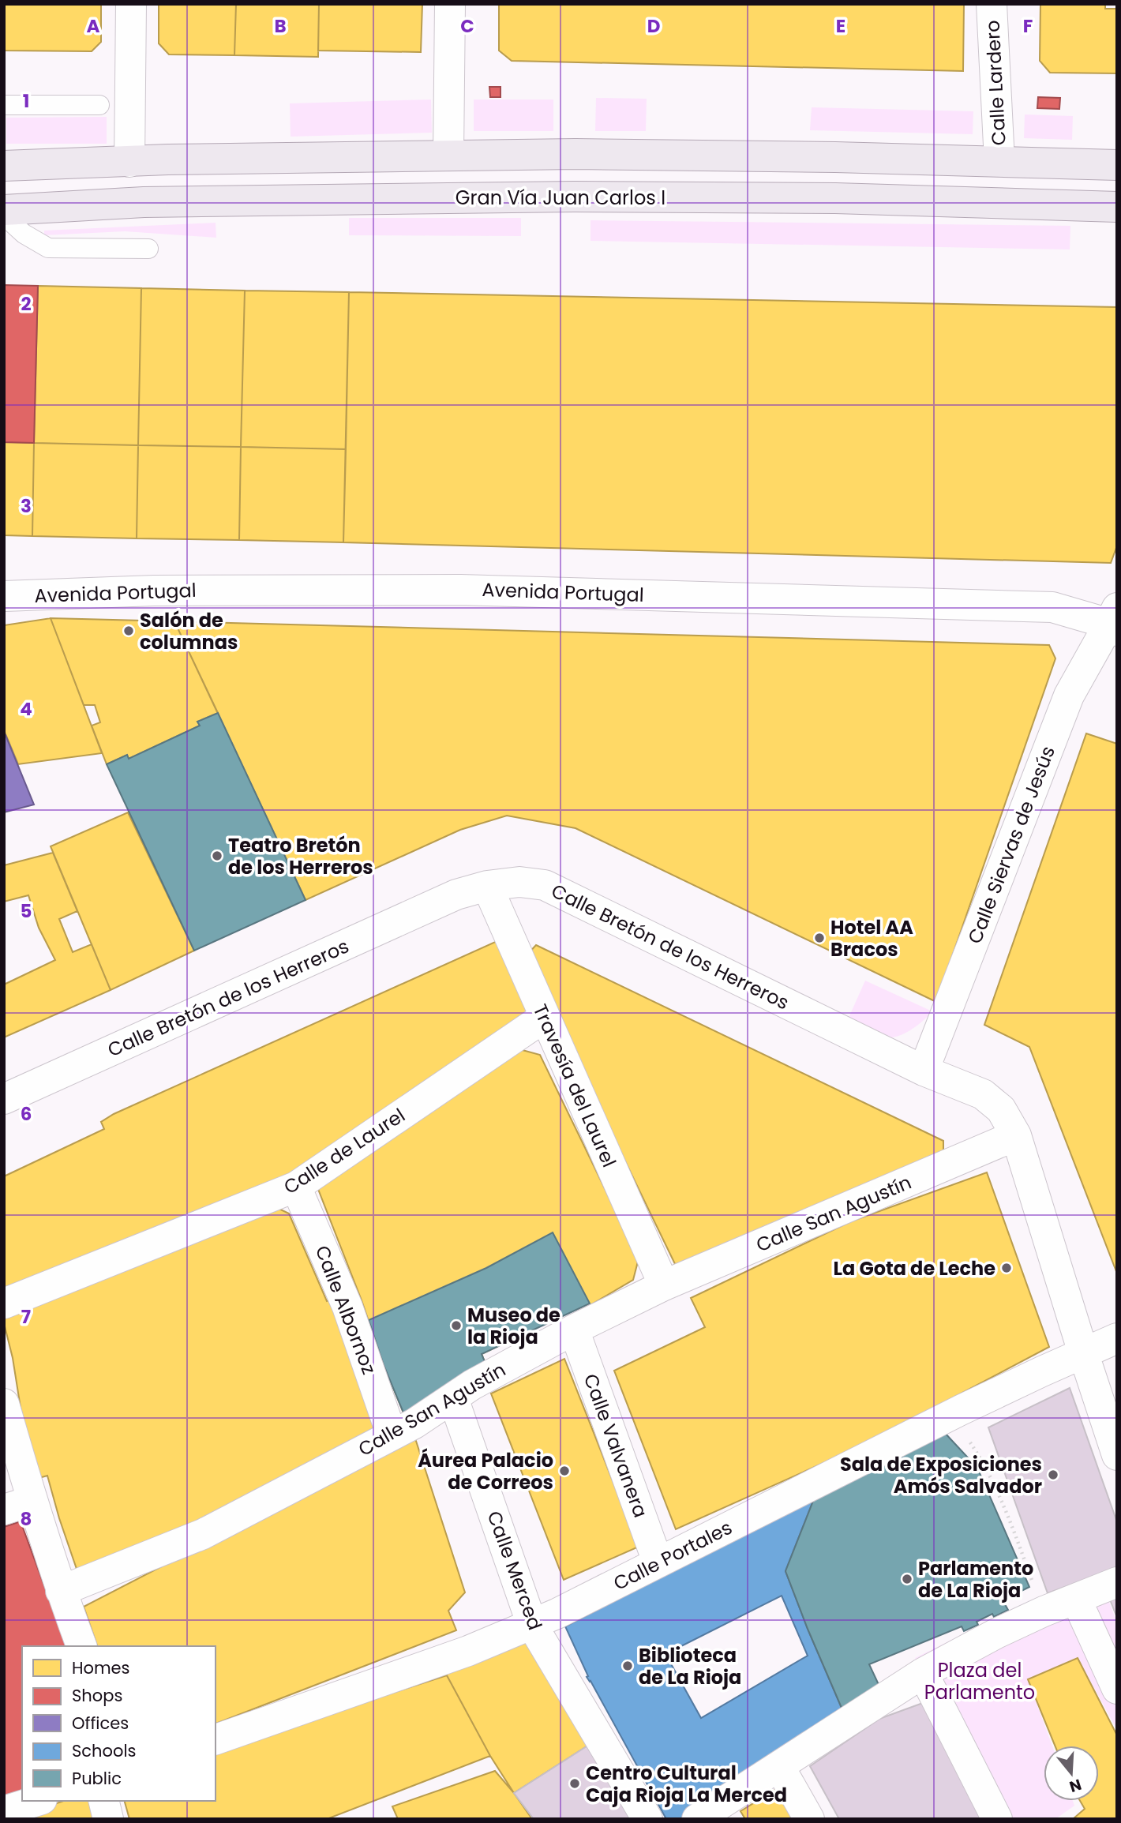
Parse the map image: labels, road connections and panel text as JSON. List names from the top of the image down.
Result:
{
  "streets": {
    "main road": ["Gran Vía Juan Carlos I"],
    "street": [
      "Calle Lardero",
      "Avenida Portugal",
      "Calle Siervas de Jesús",
      "Calle Bretón de los Herreros",
      "Travesía del Laurel",
      "Calle de Laurel",
      "Calle San Agustín",
      "Calle Albornoz",
      "Calle Valvanera",
      "Calle Portales",
      "Calle Merced"
    ]
  },
  "crossings": [
    ["Avenida Portugal", "Calle Siervas de Jesús"],
    ["Calle Siervas de Jesús", "Calle Bretón de los Herreros"],
    ["Calle Bretón de los Herreros", "Travesía del Laurel"],
    ["Calle Bretón de los Herreros", "Calle San Agustín"],
    ["Calle Bretón de los Herreros", "Calle Portales"],
    ["Travesía del Laurel", "Calle de Laurel"],
    ["Travesía del Laurel", "Calle San Agustín"],
    ["Calle de Laurel", "Calle Albornoz"],
    ["Calle San Agustín", "Calle Albornoz"],
    ["Calle San Agustín", "Calle Valvanera"],
    ["Calle San Agustín", "Calle Merced"],
    ["Calle Valvanera", "Calle Portales"],
    ["Calle Portales", "Calle Merced"]
  ],
  "parks": ["Plaza del Parlamento"],
  "places": [
    "Salón de columnas",
    "Teatro Bretón de los Herreros",
    "Hotel AA Bracos",
    "La Gota de Leche",
    "Museo de la Rioja",
    "Áurea Palacio de Correos",
    "Sala de Exposiciones Amós Salvador",
    "Parlamento de La Rioja",
    "Biblioteca de La Rioja",
    "Centro Cultural Caja Rioja La Merced"
  ],
  "legend": [
    "Homes",
    "Shops",
    "Offices",
    "Schools",
    "Public"
  ],
  "north": "bottom",
  "grid": {
    "columns": [
      "A",
      "B",
      "C",
      "D",
      "E",
      "F"
    ],
    "rows": [
      "1",
      "2",
      "3",
      "4",
      "5",
      "6",
      "7",
      "8"
    ]
  }
}
